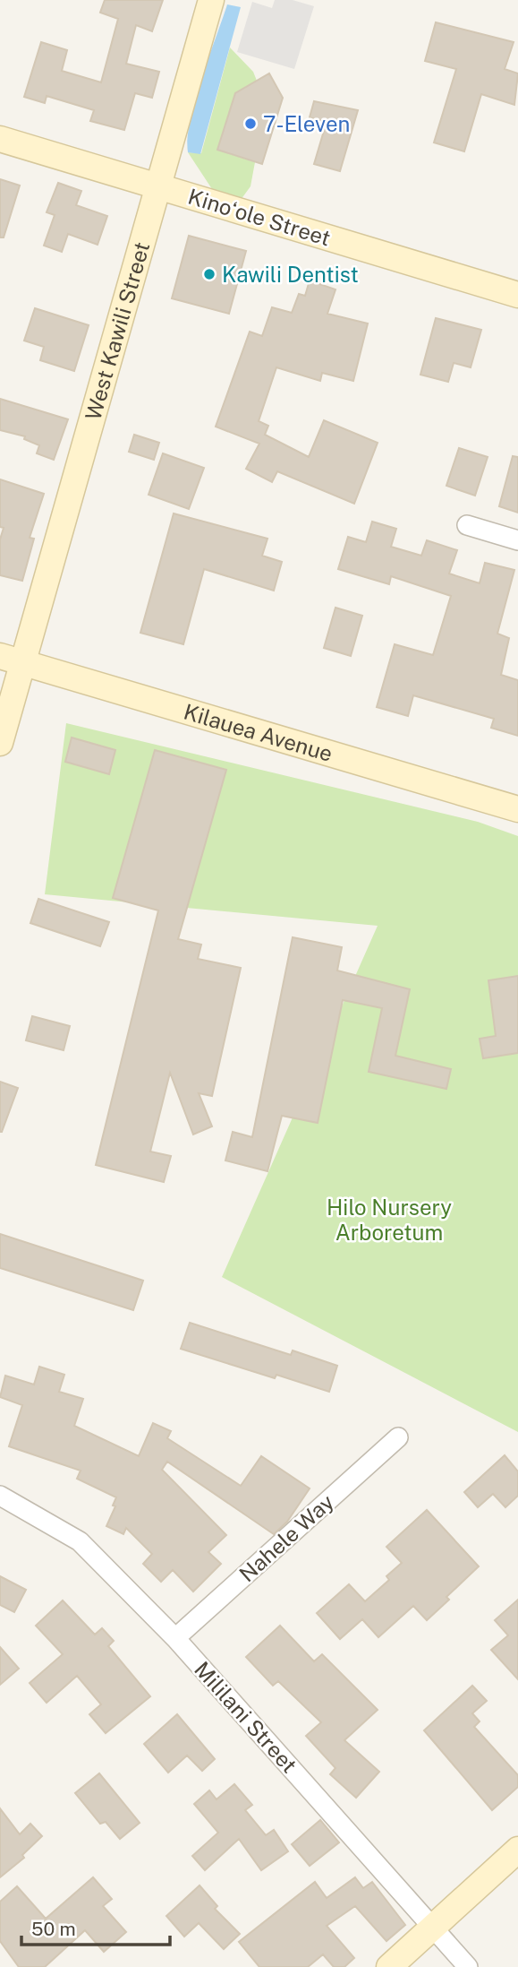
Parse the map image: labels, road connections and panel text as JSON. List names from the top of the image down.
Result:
{
  "streets": {
    "street": [
      "Kinoʻole Street",
      "West Kawili Street",
      "Kilauea Avenue",
      "Nahele Way",
      "Mililani Street"
    ]
  },
  "crossings": [
    ["Kinoʻole Street", "West Kawili Street"],
    ["West Kawili Street", "Kilauea Avenue"],
    ["Nahele Way", "Mililani Street"]
  ],
  "parks": ["Hilo Nursery Arboretum"],
  "places": ["7-Eleven", "Kawili Dentist"],
  "scale_bar": "50 m"
}
